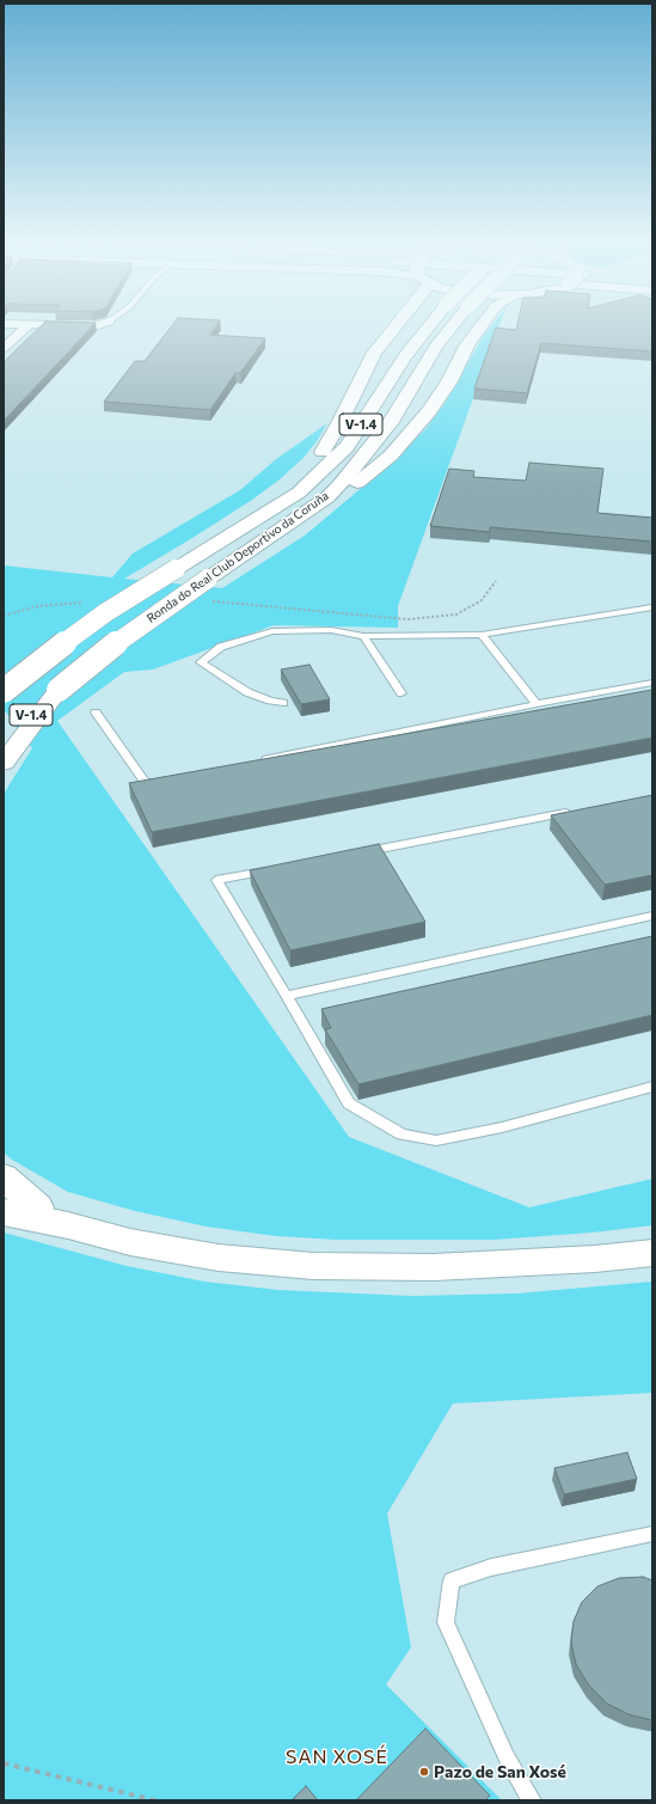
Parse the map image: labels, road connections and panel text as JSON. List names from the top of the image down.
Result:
{
  "streets": {
    "main road": ["V-1.4", "Ronda do Real Club Deportivo da Coruña"]
  },
  "districts": ["SAN XOSÉ"],
  "places": ["Pazo de San Xosé"]
}
